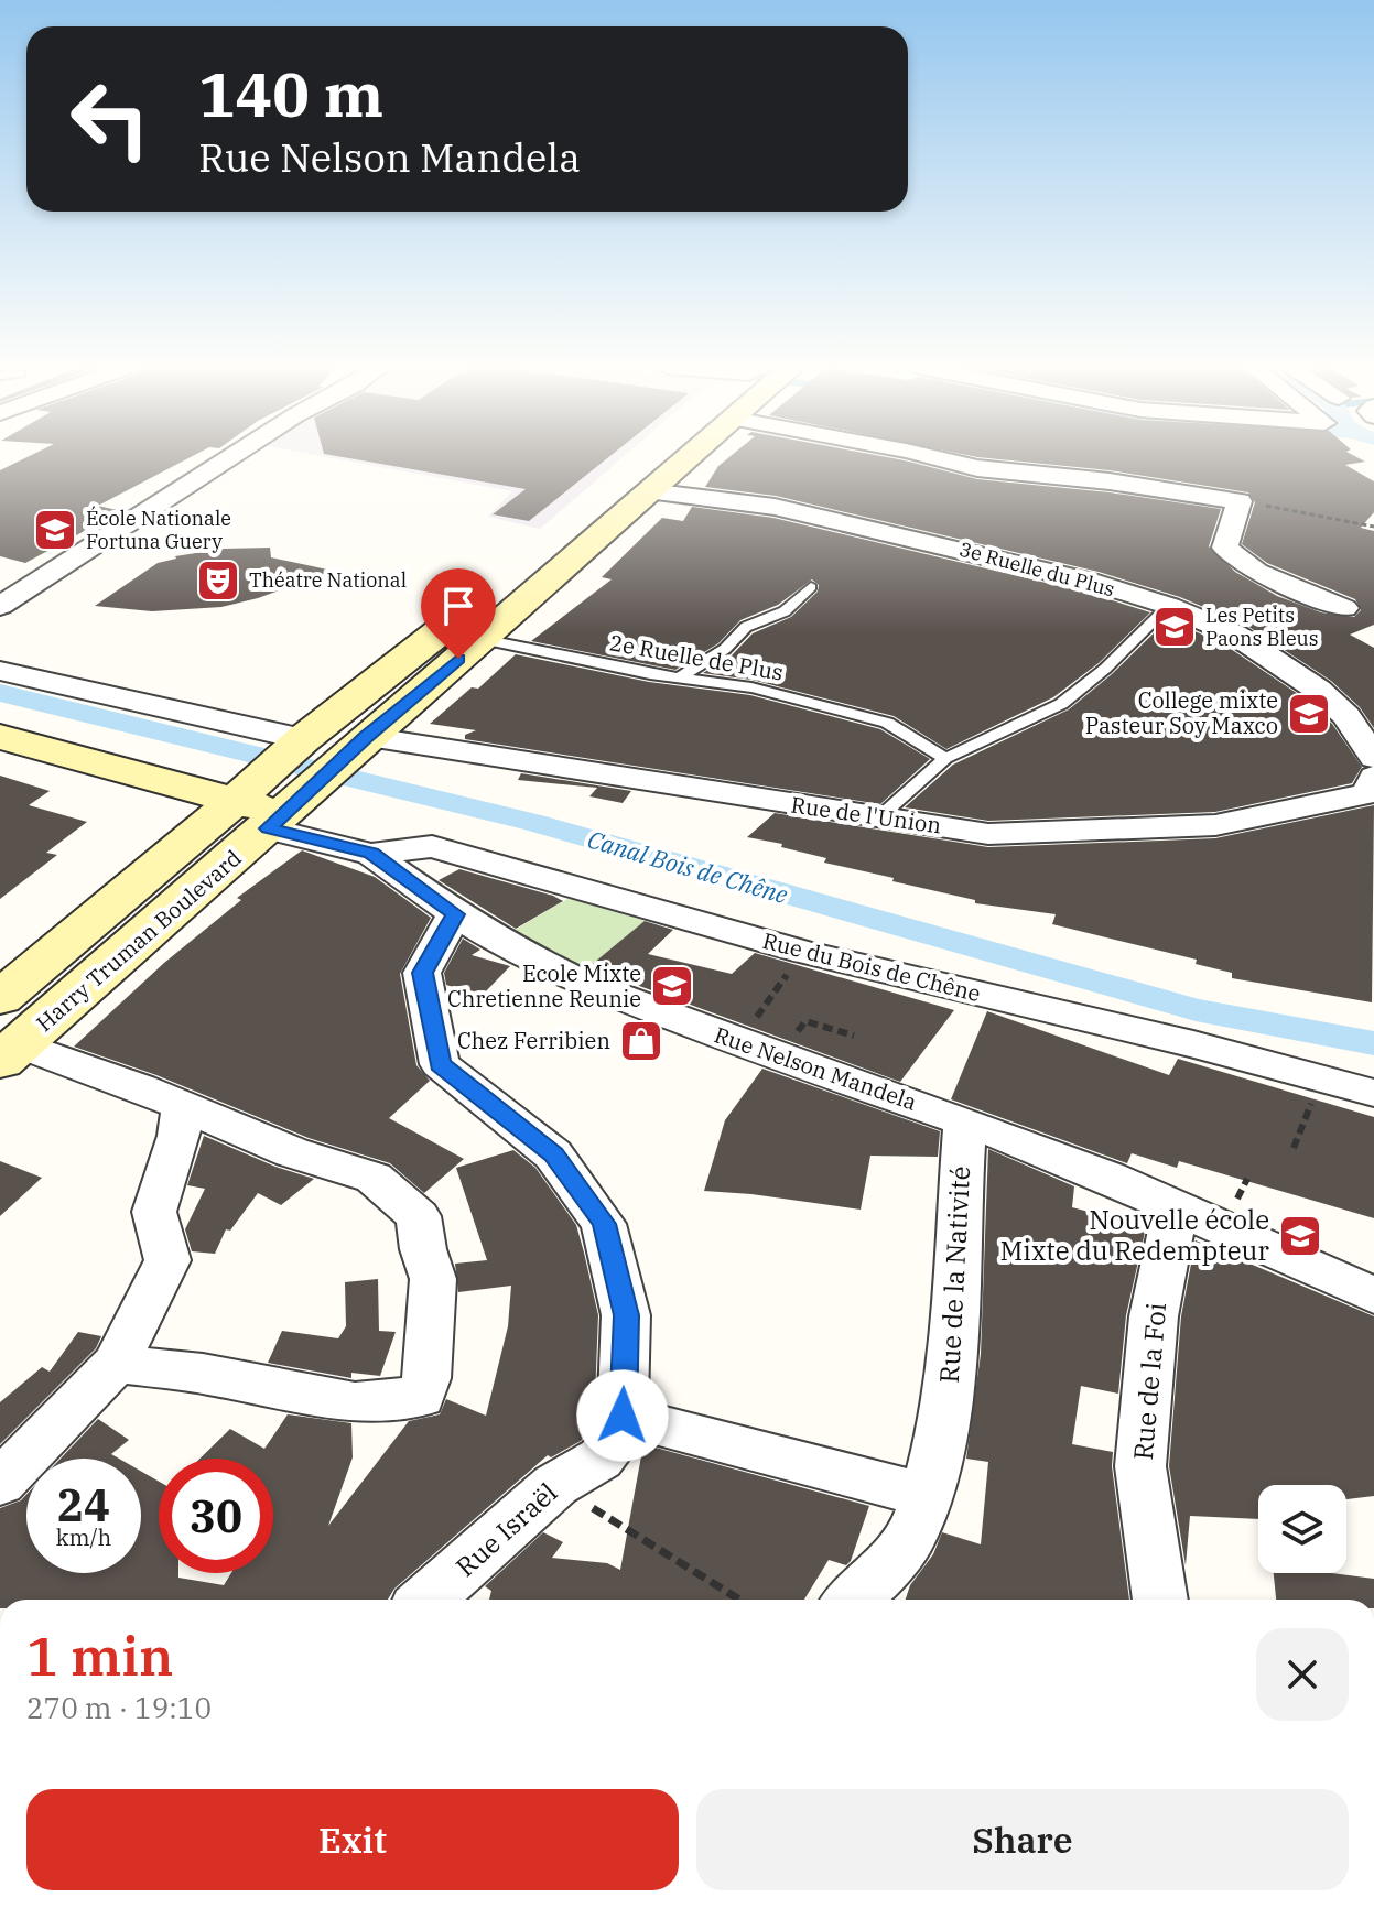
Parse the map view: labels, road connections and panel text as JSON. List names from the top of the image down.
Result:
{
  "streets": {
    "main road": ["Harry Truman Boulevard"],
    "street": [
      "3e Ruelle du Plus",
      "Rue de l'Union",
      "Rue du Bois de Chêne",
      "Rue Nelson Mandela",
      "Rue de la Nativité",
      "Rue de la Foi",
      "Rue Israël"
    ],
    "lane": ["2e Ruelle de Plus"]
  },
  "crossings": [
    ["3e Ruelle du Plus", "Harry Truman Boulevard"],
    ["2e Ruelle de Plus", "Harry Truman Boulevard"],
    ["Rue de l'Union", "Harry Truman Boulevard"],
    ["Harry Truman Boulevard", "Rue Nelson Mandela"],
    ["Rue du Bois de Chêne", "Rue Nelson Mandela"],
    ["Rue Nelson Mandela", "Rue de la Nativité"],
    ["Rue Nelson Mandela", "Rue de la Foi"],
    ["Rue Nelson Mandela", "Rue Israël"]
  ],
  "water": ["Canal Bois de Chêne"],
  "places": {
    "school or university": [
      "École Nationale Fortuna Guery",
      "Les Petits Paons Bleus",
      "College mixte Pasteur Soy Maxco",
      "Ecole Mixte Chretienne Reunie",
      "Nouvelle école Mixte du Redempteur"
    ],
    "theatre": ["Théatre National"],
    "shop": ["Chez Ferribien"]
  },
  "page": {
    "turn": ["140 m", "Rue Nelson Mandela"],
    "speed": "24 km/h",
    "limit": "30",
    "heading": ["1 min", "270 m · 19:10"],
    "buttons": ["Exit", "Share"]
  }
}
